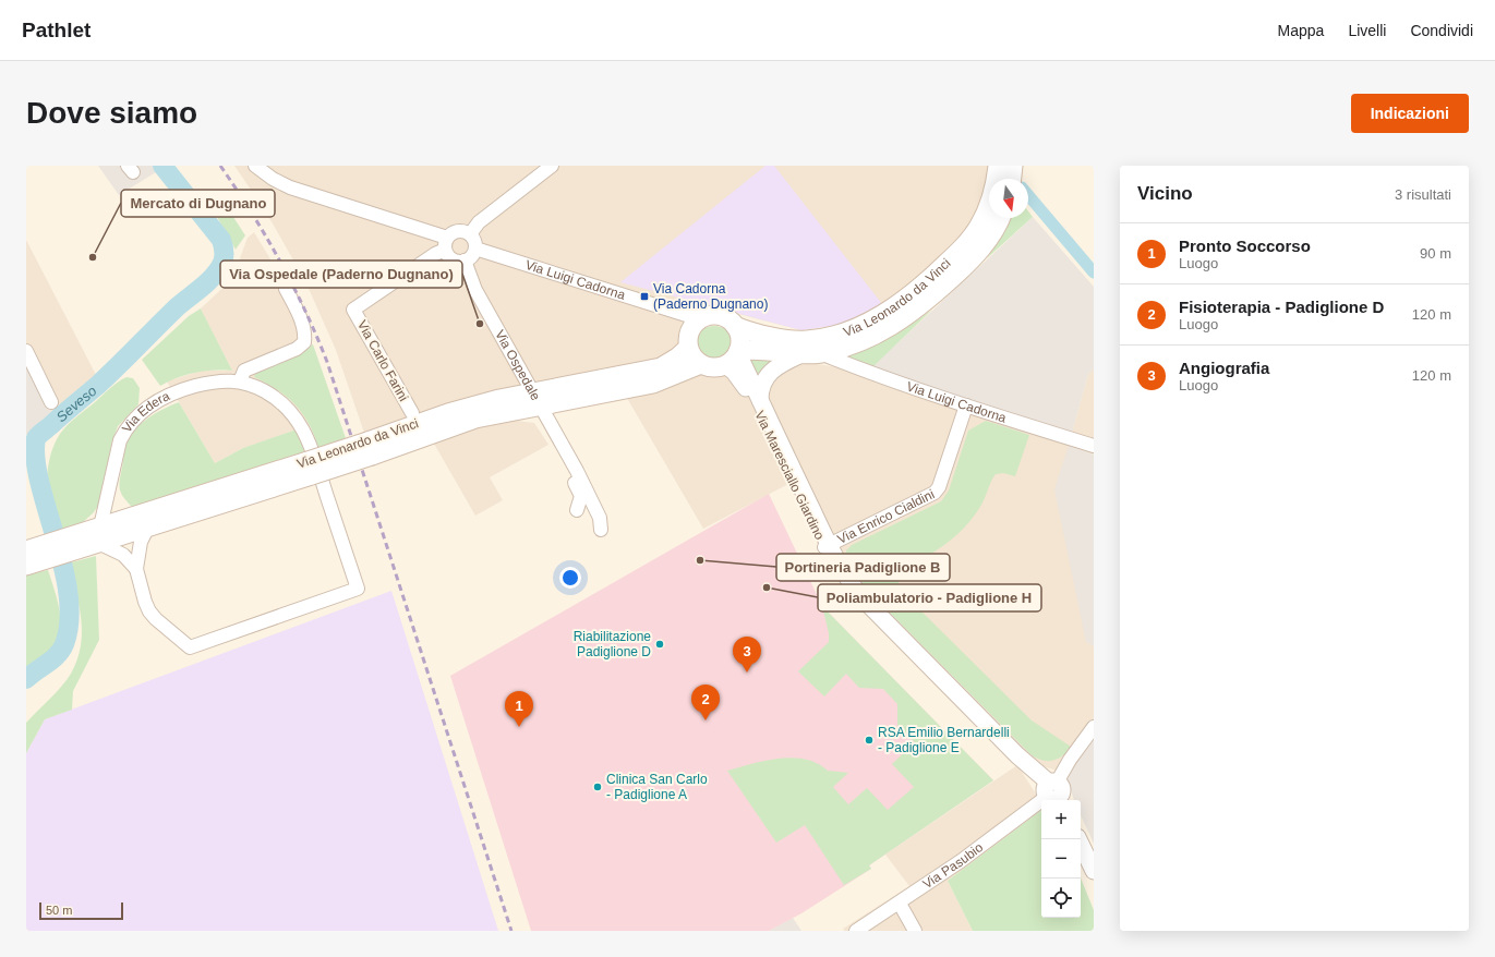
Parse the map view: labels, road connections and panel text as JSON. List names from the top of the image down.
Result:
{
  "streets": {
    "main road": ["Via Leonardo da Vinci"],
    "street": [
      "Via Luigi Cadorna",
      "Via Carlo Farini",
      "Via Ospedale",
      "Via Edera",
      "Via Maresciallo Giardino",
      "Via Enrico Cialdini",
      "Via Pasubio"
    ]
  },
  "crossings": [
    ["Via Luigi Cadorna", "Via Leonardo da Vinci"],
    ["Via Luigi Cadorna", "Via Carlo Farini"],
    ["Via Luigi Cadorna", "Via Ospedale"],
    ["Via Luigi Cadorna", "Via Maresciallo Giardino"],
    ["Via Luigi Cadorna", "Via Enrico Cialdini"],
    ["Via Leonardo da Vinci", "Via Ospedale"],
    ["Via Leonardo da Vinci", "Via Edera"],
    ["Via Leonardo da Vinci", "Via Maresciallo Giardino"],
    ["Via Carlo Farini", "Via Ospedale"],
    ["Via Maresciallo Giardino", "Via Enrico Cialdini"],
    ["Via Maresciallo Giardino", "Via Pasubio"]
  ],
  "water": ["Seveso"],
  "places": {
    "other": [
      "Mercato di Dugnano",
      "Via Ospedale (Paderno Dugnano)",
      "Portineria Padiglione B",
      "Poliambulatorio - Padiglione H",
      "Riabilitazione Padiglione D",
      "RSA Emilio Bernardelli - Padiglione E",
      "Clinica San Carlo - Padiglione A"
    ],
    "transit": ["Via Cadorna (Paderno Dugnano)"]
  },
  "scale_bar": "50 m",
  "north": "bottom",
  "page": {
    "header": "Pathlet",
    "nav": ["Mappa", "Livelli", "Condividi"],
    "buttons": "Indicazioni",
    "title": "Dove siamo",
    "heading": ["Vicino", "3 risultati"],
    "list": [
      {
        "mark": "1",
        "name": "Pronto Soccorso",
        "note": "Luogo",
        "value": "90 m"
      },
      {
        "mark": "2",
        "name": "Fisioterapia - Padiglione D",
        "note": "Luogo",
        "value": "120 m"
      },
      {
        "mark": "3",
        "name": "Angiografia",
        "note": "Luogo",
        "value": "120 m"
      }
    ],
    "pins": ["3", "2", "1"],
    "map_buttons": ["+", "−"],
    "scale": "50 m"
  }
}
